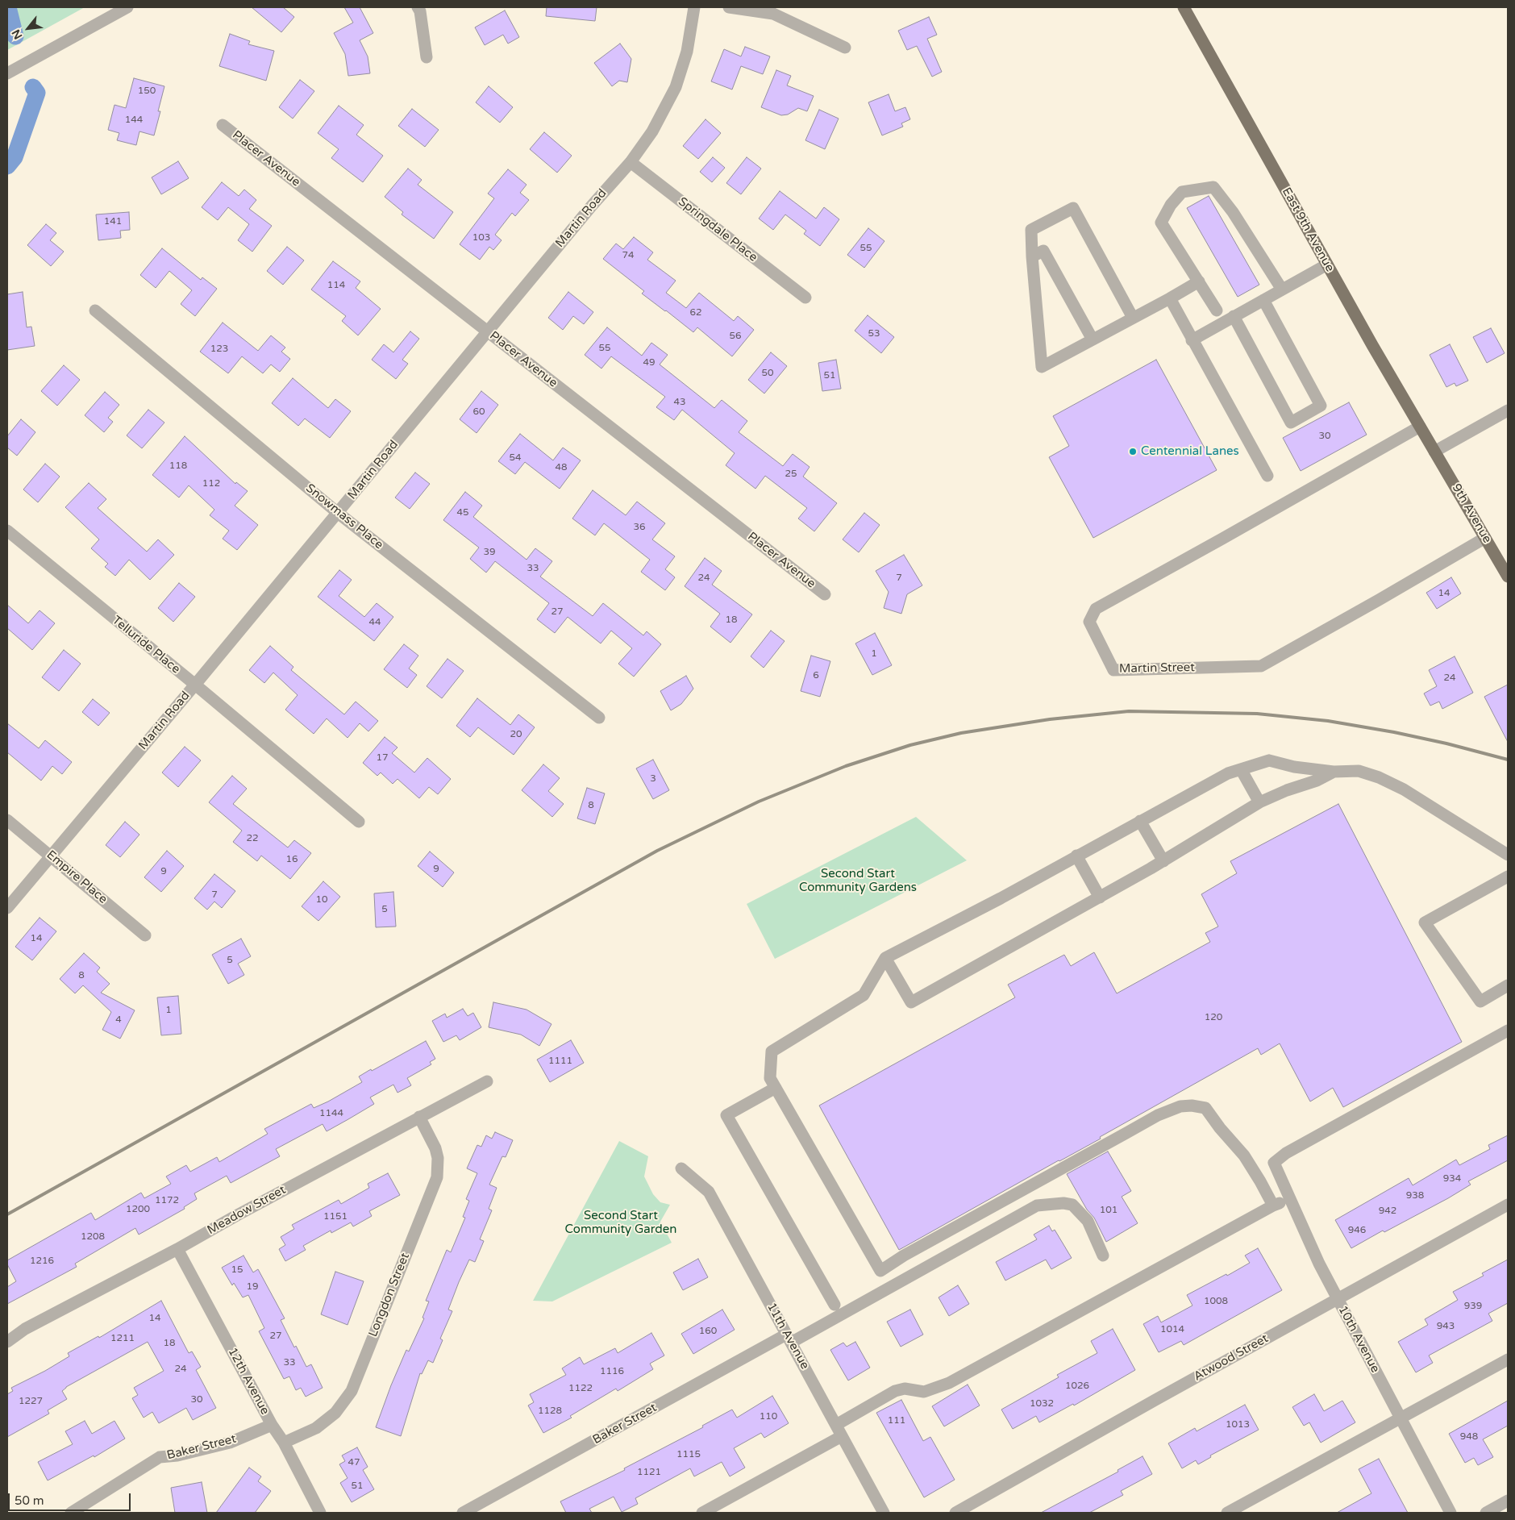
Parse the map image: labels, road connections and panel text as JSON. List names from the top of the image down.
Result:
{
  "streets": {
    "main road": ["East 9th Avenue", "9th Avenue"],
    "street": [
      "Placer Avenue",
      "Martin Road",
      "Springdale Place",
      "Snowmass Place",
      "Telluride Place",
      "Martin Street",
      "Empire Place",
      "Meadow Street",
      "Longdon Street",
      "11th Avenue",
      "10th Avenue",
      "Atwood Street",
      "12th Avenue",
      "Baker Street"
    ]
  },
  "crossings": [
    ["Placer Avenue", "Martin Road"],
    ["Martin Road", "Springdale Place"],
    ["Martin Road", "Snowmass Place"],
    ["Martin Road", "Telluride Place"],
    ["Martin Road", "Empire Place"],
    ["East 9th Avenue", "9th Avenue"],
    ["East 9th Avenue", "Martin Street"],
    ["9th Avenue", "Martin Street"],
    ["Meadow Street", "Longdon Street"],
    ["Meadow Street", "12th Avenue"],
    ["Longdon Street", "12th Avenue"],
    ["11th Avenue", "Baker Street"],
    ["10th Avenue", "Atwood Street"],
    ["12th Avenue", "Baker Street"]
  ],
  "parks": ["Second Start Community Gardens", "Second Start Community Garden"],
  "places": ["Centennial Lanes"],
  "house_numbers": [
    "150",
    "144",
    "141",
    "103",
    "55",
    "74",
    "114",
    "62",
    "53",
    "56",
    "55",
    "123",
    "49",
    "50",
    "51",
    "43",
    "60",
    "30",
    "54",
    "118",
    "48",
    "25",
    "112",
    "45",
    "36",
    "39",
    "33",
    "24",
    "7",
    "14",
    "27",
    "18",
    "44",
    "1",
    "6",
    "24",
    "20",
    "17",
    "3",
    "8",
    "22",
    "16",
    "9",
    "9",
    "7",
    "10",
    "5",
    "14",
    "5",
    "8",
    "1",
    "120",
    "4",
    "1111",
    "1144",
    "934",
    "938",
    "1172",
    "1200",
    "101",
    "942",
    "1151",
    "946",
    "1208",
    "1216",
    "15",
    "19",
    "1008",
    "939",
    "14",
    "943",
    "1014",
    "160",
    "27",
    "1211",
    "18",
    "33",
    "24",
    "1116",
    "1026",
    "1122",
    "30",
    "1227",
    "1032",
    "1128",
    "110",
    "111",
    "1013",
    "948",
    "1115",
    "47",
    "1121",
    "51"
  ],
  "scale_bar": "50 m",
  "north": "bottom left"
}
